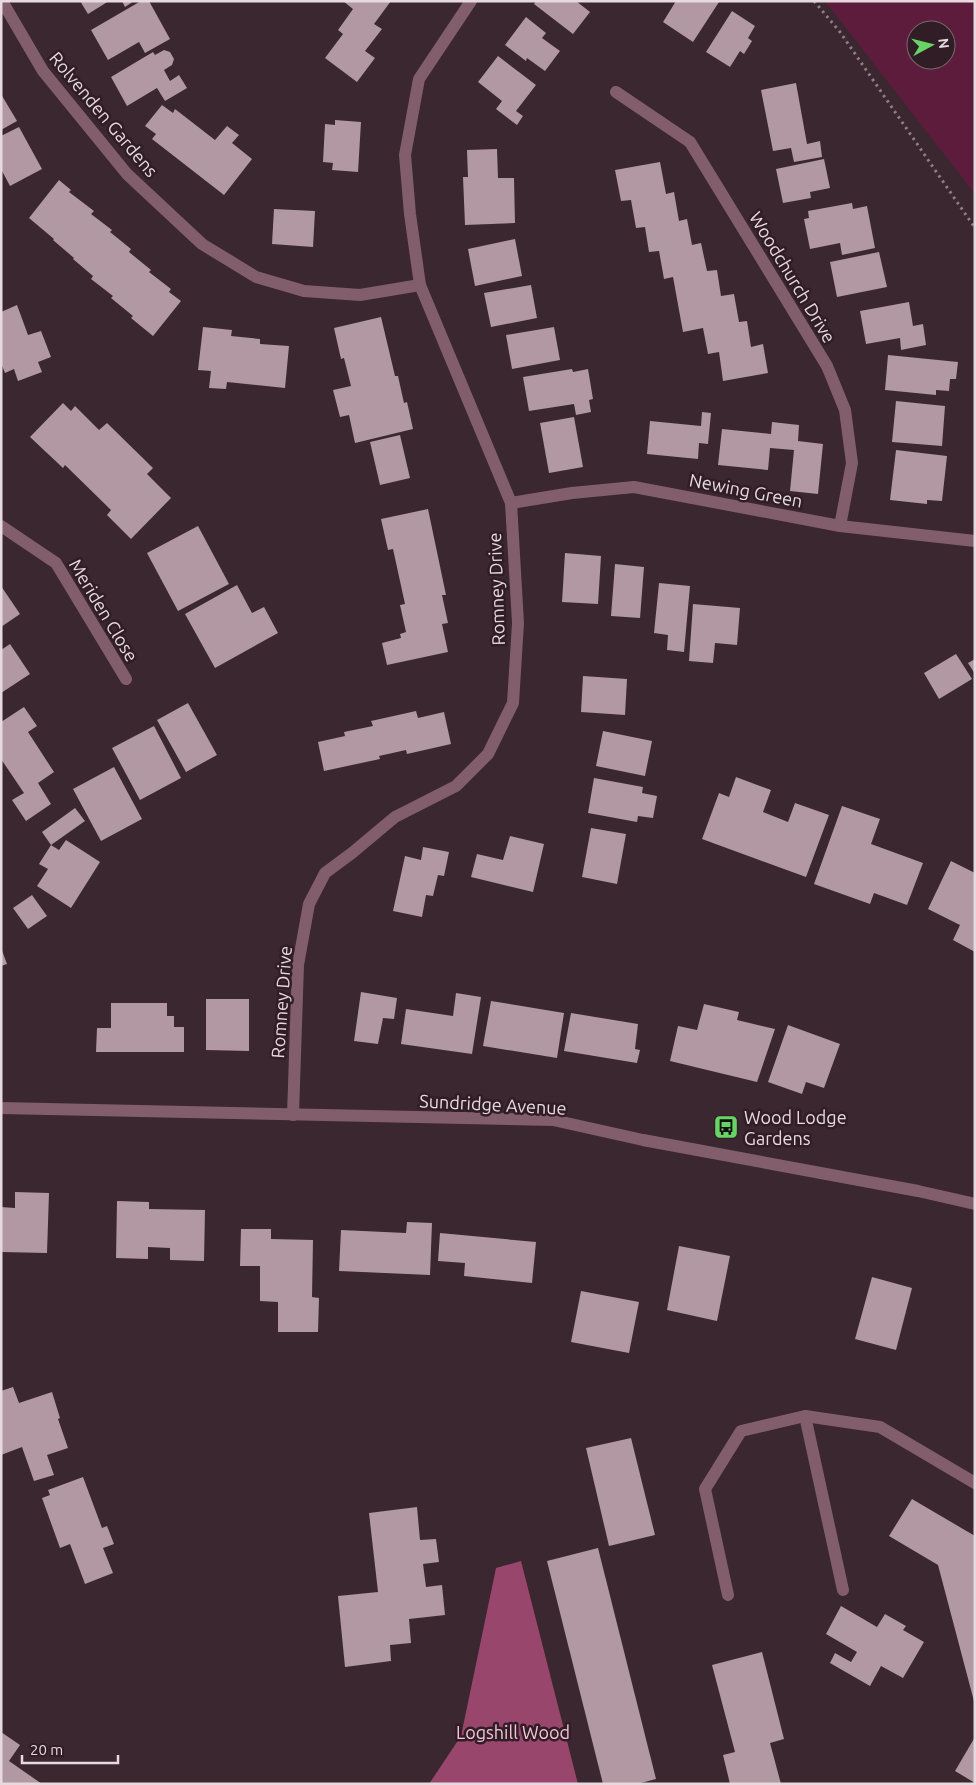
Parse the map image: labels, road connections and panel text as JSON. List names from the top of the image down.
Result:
{
  "streets": {
    "street": [
      "Rolvenden Gardens",
      "Woodchurch Drive",
      "Newing Green",
      "Romney Drive",
      "Meriden Close",
      "Sundridge Avenue"
    ]
  },
  "crossings": [
    ["Rolvenden Gardens", "Romney Drive"],
    ["Woodchurch Drive", "Newing Green"],
    ["Newing Green", "Romney Drive"],
    ["Romney Drive", "Sundridge Avenue"]
  ],
  "parks": ["Logshill Wood"],
  "places": {
    "bus stop": ["Wood Lodge Gardens"]
  },
  "scale_bar": "20 m",
  "north": "right"
}
